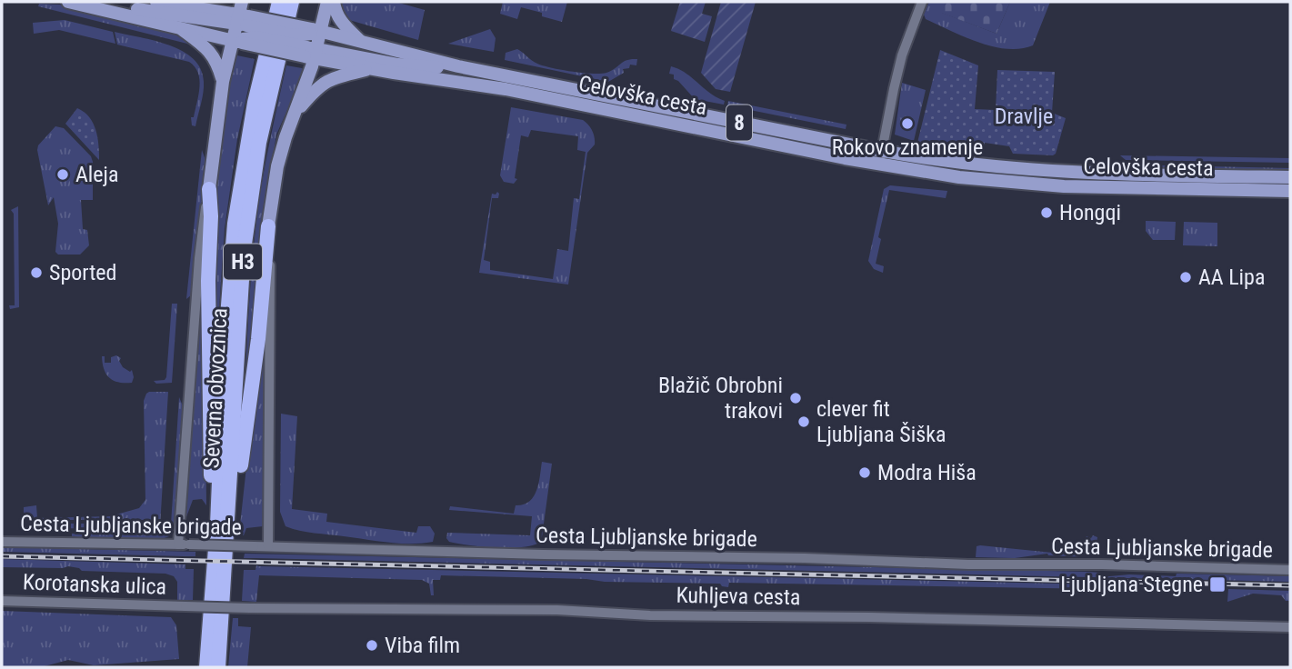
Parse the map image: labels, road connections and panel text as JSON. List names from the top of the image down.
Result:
{
  "streets": {
    "highway": ["H3", "Severna obvoznica"],
    "main road": ["Celovška cesta", "8"],
    "street": ["Cesta Ljubljanske brigade", "Korotanska ulica", "Kuhljeva cesta"]
  },
  "crossings": [
    ["Korotanska ulica", "Kuhljeva cesta"]
  ],
  "parks": ["Dravlje"],
  "places": {
    "other": [
      "Rokovo znamenje",
      "Aleja",
      "Hongqi",
      "Sported",
      "AA Lipa",
      "Blažič Obrobni trakovi",
      "clever fit Ljubljana Šiška",
      "Modra Hiša",
      "Viba film"
    ],
    "transit": ["Ljubljana Stegne"]
  }
}
